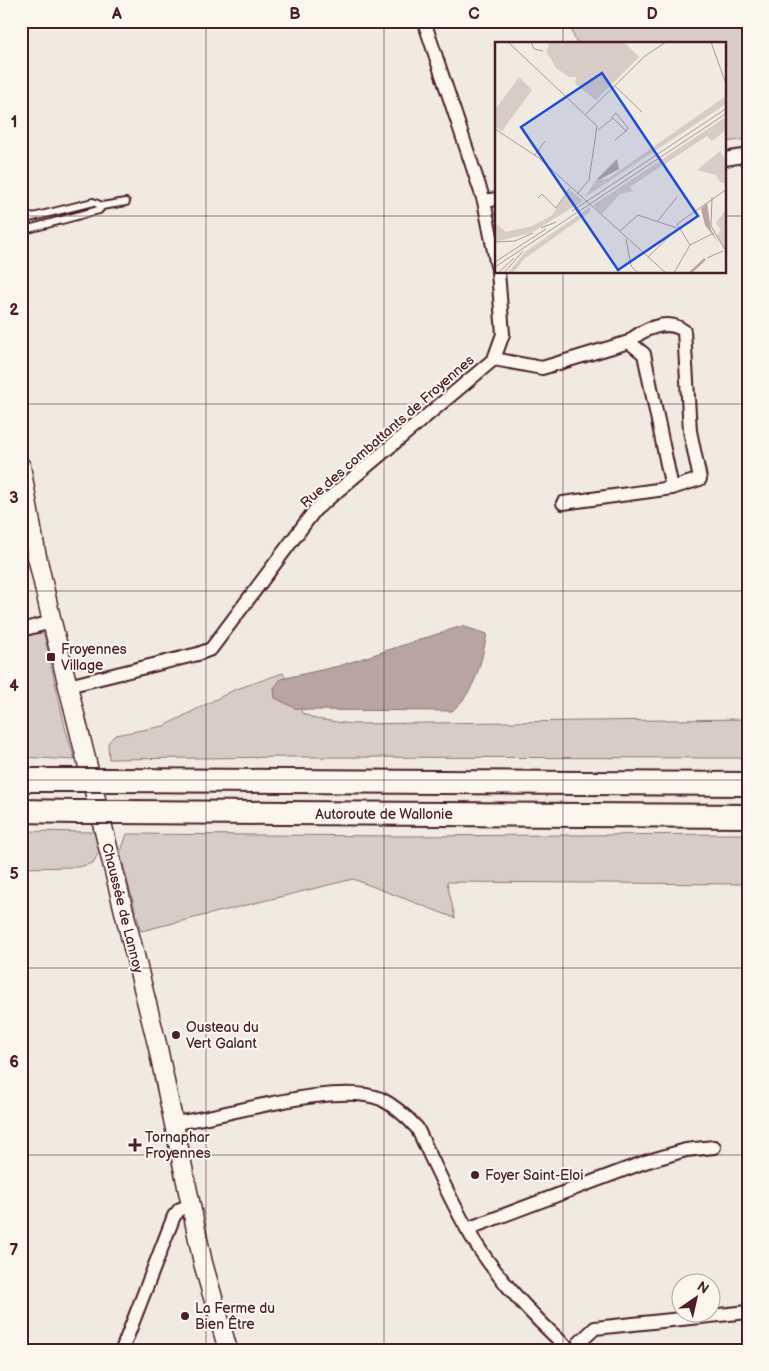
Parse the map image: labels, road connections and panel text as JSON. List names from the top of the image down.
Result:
{
  "streets": {
    "highway": ["Autoroute de Wallonie"],
    "main road": ["Chaussée de Lannoy"],
    "street": ["Rue des combattants de Froyennes"]
  },
  "crossings": [
    ["Rue des combattants de Froyennes", "Chaussée de Lannoy"]
  ],
  "places": {
    "transit": ["Froyennes Village"],
    "other": ["Ousteau du Vert Galant", "Foyer Saint-Eloi", "La Ferme du Bien Être"],
    "health": ["Tornaphar Froyennes"]
  },
  "north": "top right",
  "grid": {
    "columns": [
      "A",
      "B",
      "C",
      "D"
    ],
    "rows": [
      "1",
      "2",
      "3",
      "4",
      "5",
      "6",
      "7"
    ]
  }
}
